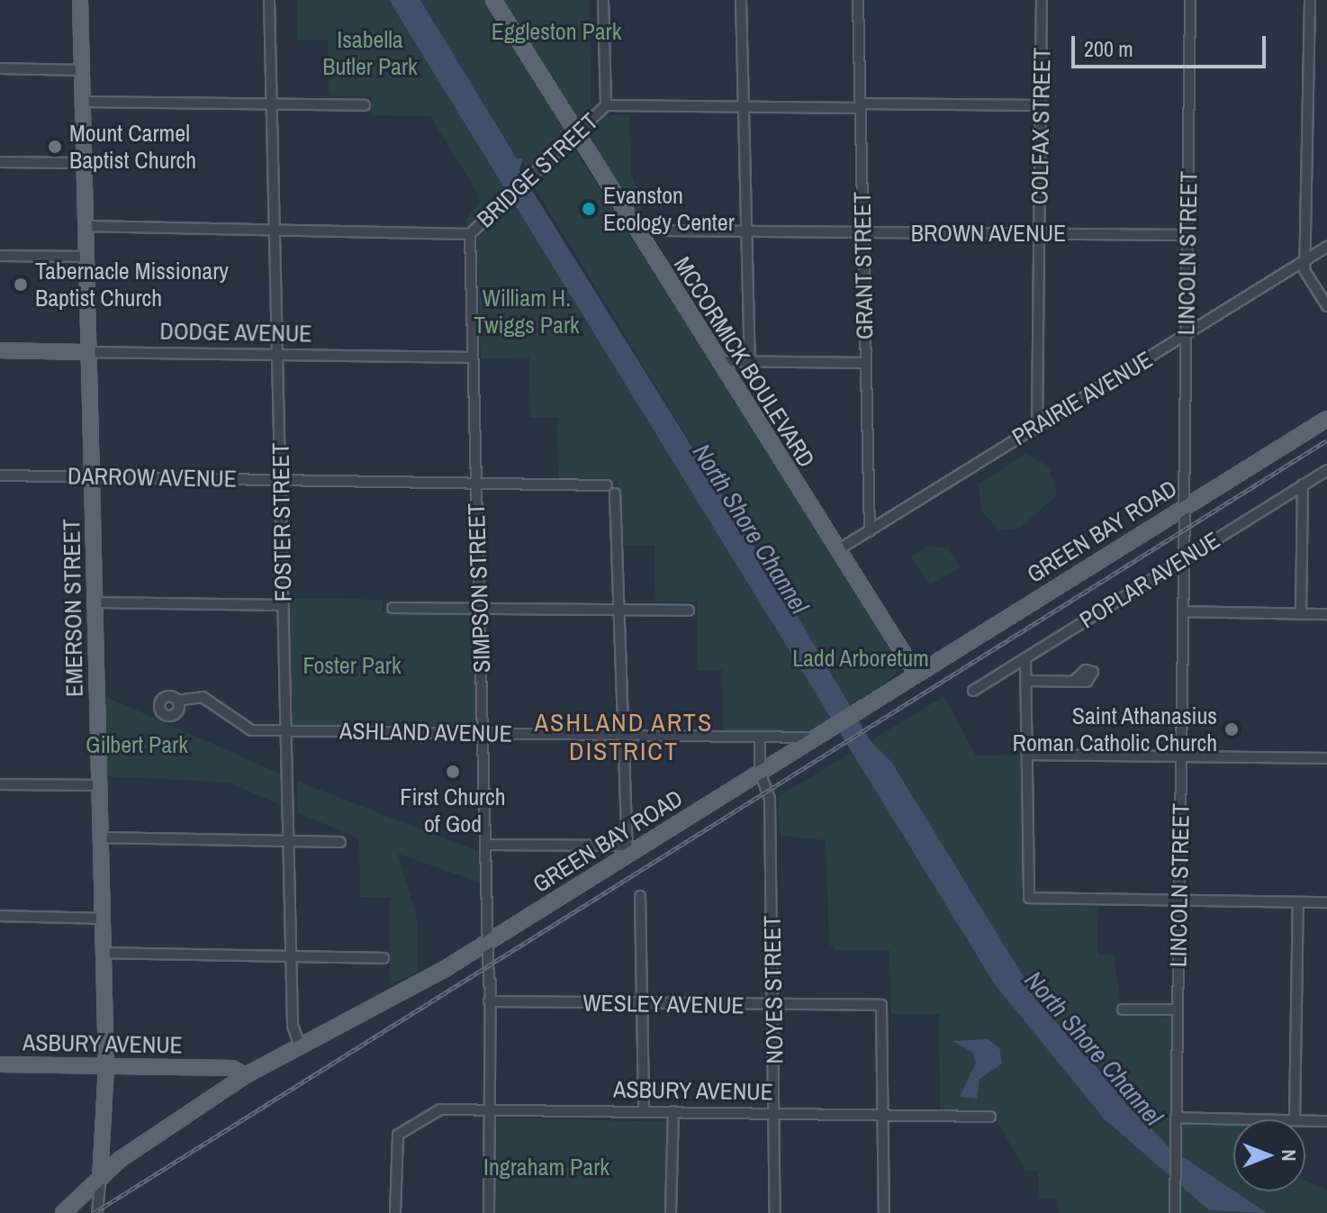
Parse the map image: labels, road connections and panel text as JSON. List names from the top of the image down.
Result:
{
  "streets": {
    "main road": [
      "DODGE AVENUE",
      "MCCORMICK BOULEVARD",
      "GREEN BAY ROAD",
      "EMERSON STREET",
      "ASBURY AVENUE"
    ],
    "street": [
      "COLFAX STREET",
      "BRIDGE STREET",
      "BROWN AVENUE",
      "LINCOLN STREET",
      "GRANT STREET",
      "PRAIRIE AVENUE",
      "DARROW AVENUE",
      "FOSTER STREET",
      "POPLAR AVENUE",
      "SIMPSON STREET",
      "ASHLAND AVENUE",
      "NOYES STREET",
      "WESLEY AVENUE"
    ]
  },
  "crossings": [
    ["COLFAX STREET", "BROWN AVENUE"],
    ["COLFAX STREET", "PRAIRIE AVENUE"],
    ["BRIDGE STREET", "MCCORMICK BOULEVARD"],
    ["BRIDGE STREET", "SIMPSON STREET"],
    ["BROWN AVENUE", "LINCOLN STREET"],
    ["BROWN AVENUE", "GRANT STREET"],
    ["LINCOLN STREET", "PRAIRIE AVENUE"],
    ["LINCOLN STREET", "GREEN BAY ROAD"],
    ["LINCOLN STREET", "POPLAR AVENUE"],
    ["GRANT STREET", "PRAIRIE AVENUE"],
    ["DODGE AVENUE", "FOSTER STREET"],
    ["DODGE AVENUE", "SIMPSON STREET"],
    ["DODGE AVENUE", "EMERSON STREET"],
    ["MCCORMICK BOULEVARD", "PRAIRIE AVENUE"],
    ["MCCORMICK BOULEVARD", "GREEN BAY ROAD"],
    ["DARROW AVENUE", "FOSTER STREET"],
    ["DARROW AVENUE", "SIMPSON STREET"],
    ["DARROW AVENUE", "EMERSON STREET"],
    ["FOSTER STREET", "GREEN BAY ROAD"],
    ["FOSTER STREET", "ASHLAND AVENUE"],
    ["GREEN BAY ROAD", "SIMPSON STREET"],
    ["GREEN BAY ROAD", "EMERSON STREET"],
    ["GREEN BAY ROAD", "ASHLAND AVENUE"],
    ["GREEN BAY ROAD", "NOYES STREET"],
    ["GREEN BAY ROAD", "ASBURY AVENUE"],
    ["SIMPSON STREET", "ASHLAND AVENUE"],
    ["SIMPSON STREET", "WESLEY AVENUE"],
    ["SIMPSON STREET", "ASBURY AVENUE"],
    ["EMERSON STREET", "ASBURY AVENUE"],
    ["ASHLAND AVENUE", "NOYES STREET"],
    ["NOYES STREET", "WESLEY AVENUE"],
    ["NOYES STREET", "ASBURY AVENUE"],
    ["WESLEY AVENUE", "ASBURY AVENUE"]
  ],
  "districts": ["ASHLAND ARTS DISTRICT"],
  "water": ["North Shore Channel"],
  "parks": [
    "Eggleston Park",
    "Isabella Butler Park",
    "William H. Twiggs Park",
    "Ladd Arboretum",
    "Foster Park",
    "Gilbert Park",
    "Ingraham Park"
  ],
  "places": [
    "Mount Carmel Baptist Church",
    "Evanston Ecology Center",
    "Tabernacle Missionary Baptist Church",
    "Saint Athanasius Roman Catholic Church",
    "First Church of God"
  ],
  "scale_bar": "200 m",
  "north": "right"
}
